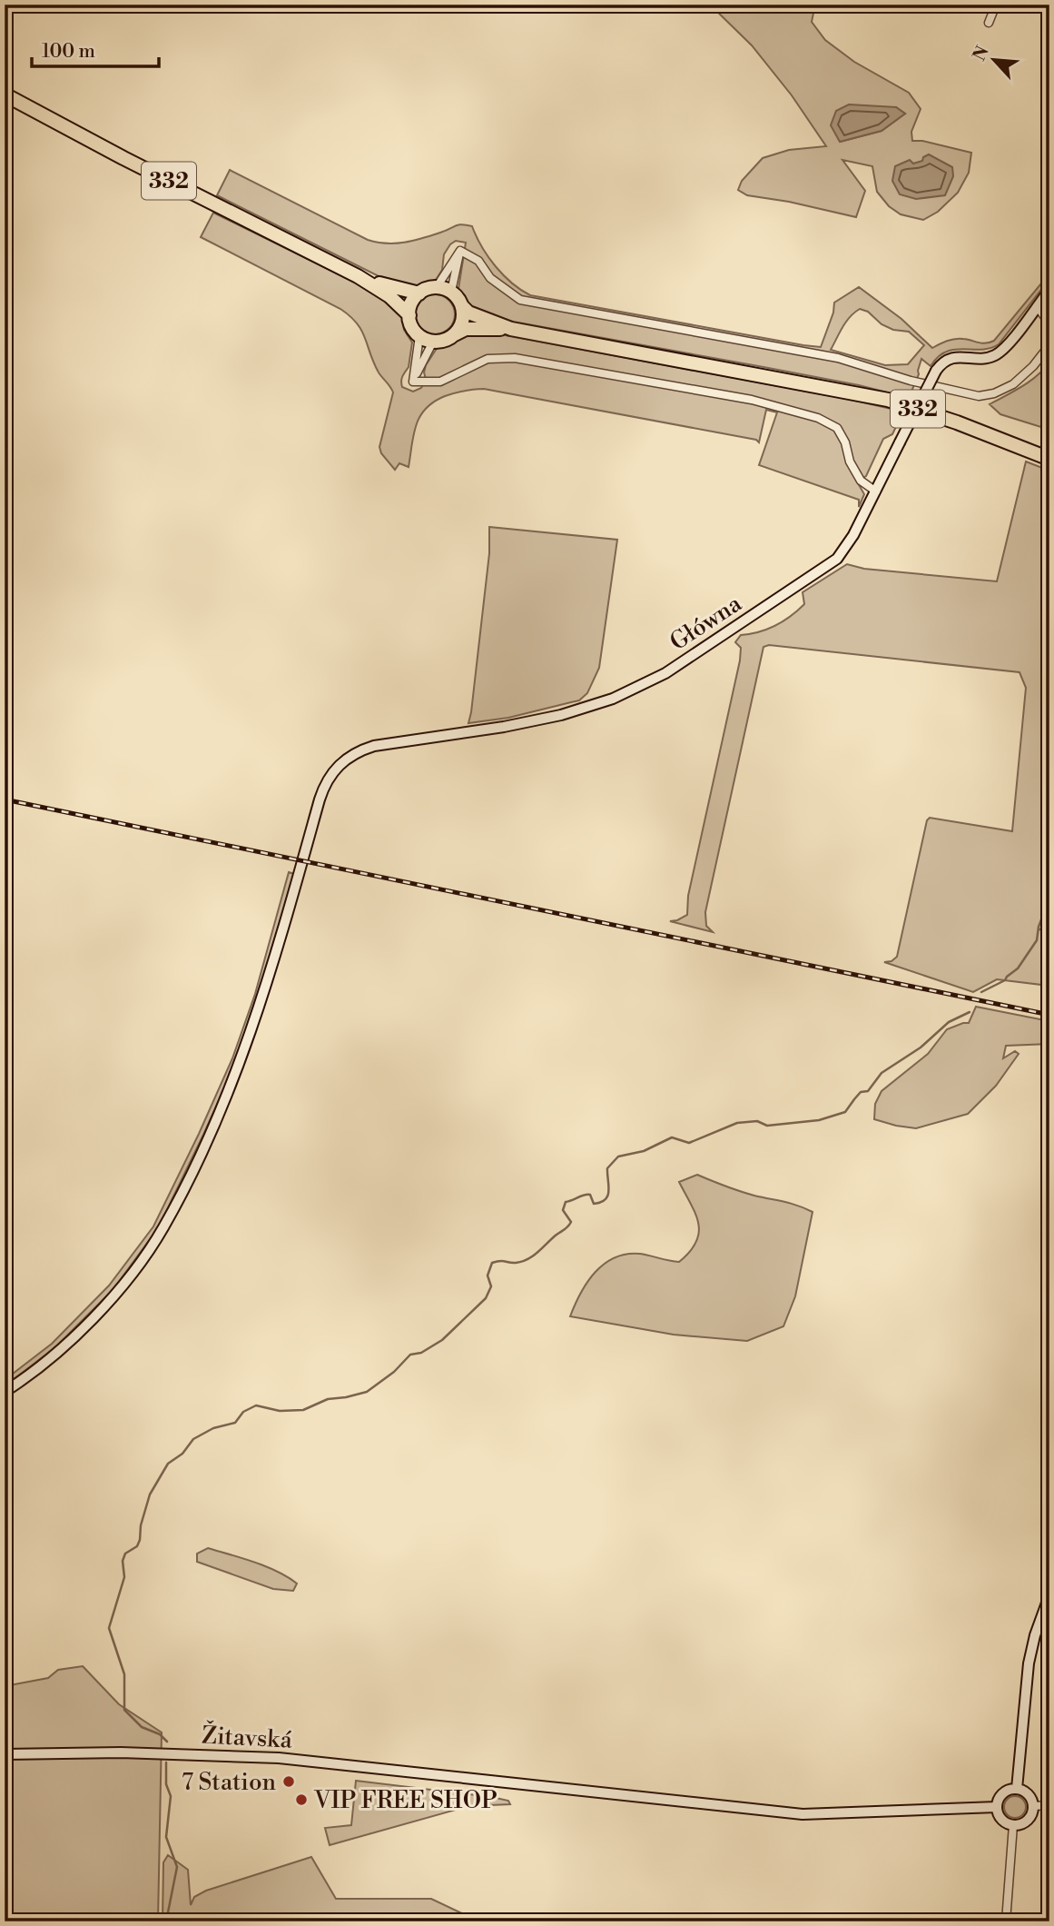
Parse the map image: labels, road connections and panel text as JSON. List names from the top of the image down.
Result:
{
  "streets": {
    "highway": ["332"],
    "street": ["Główna", "Žitavská"]
  },
  "places": ["7 Station", "VIP FREE SHOP"],
  "scale_bar": "100 m",
  "north": "top left"
}
